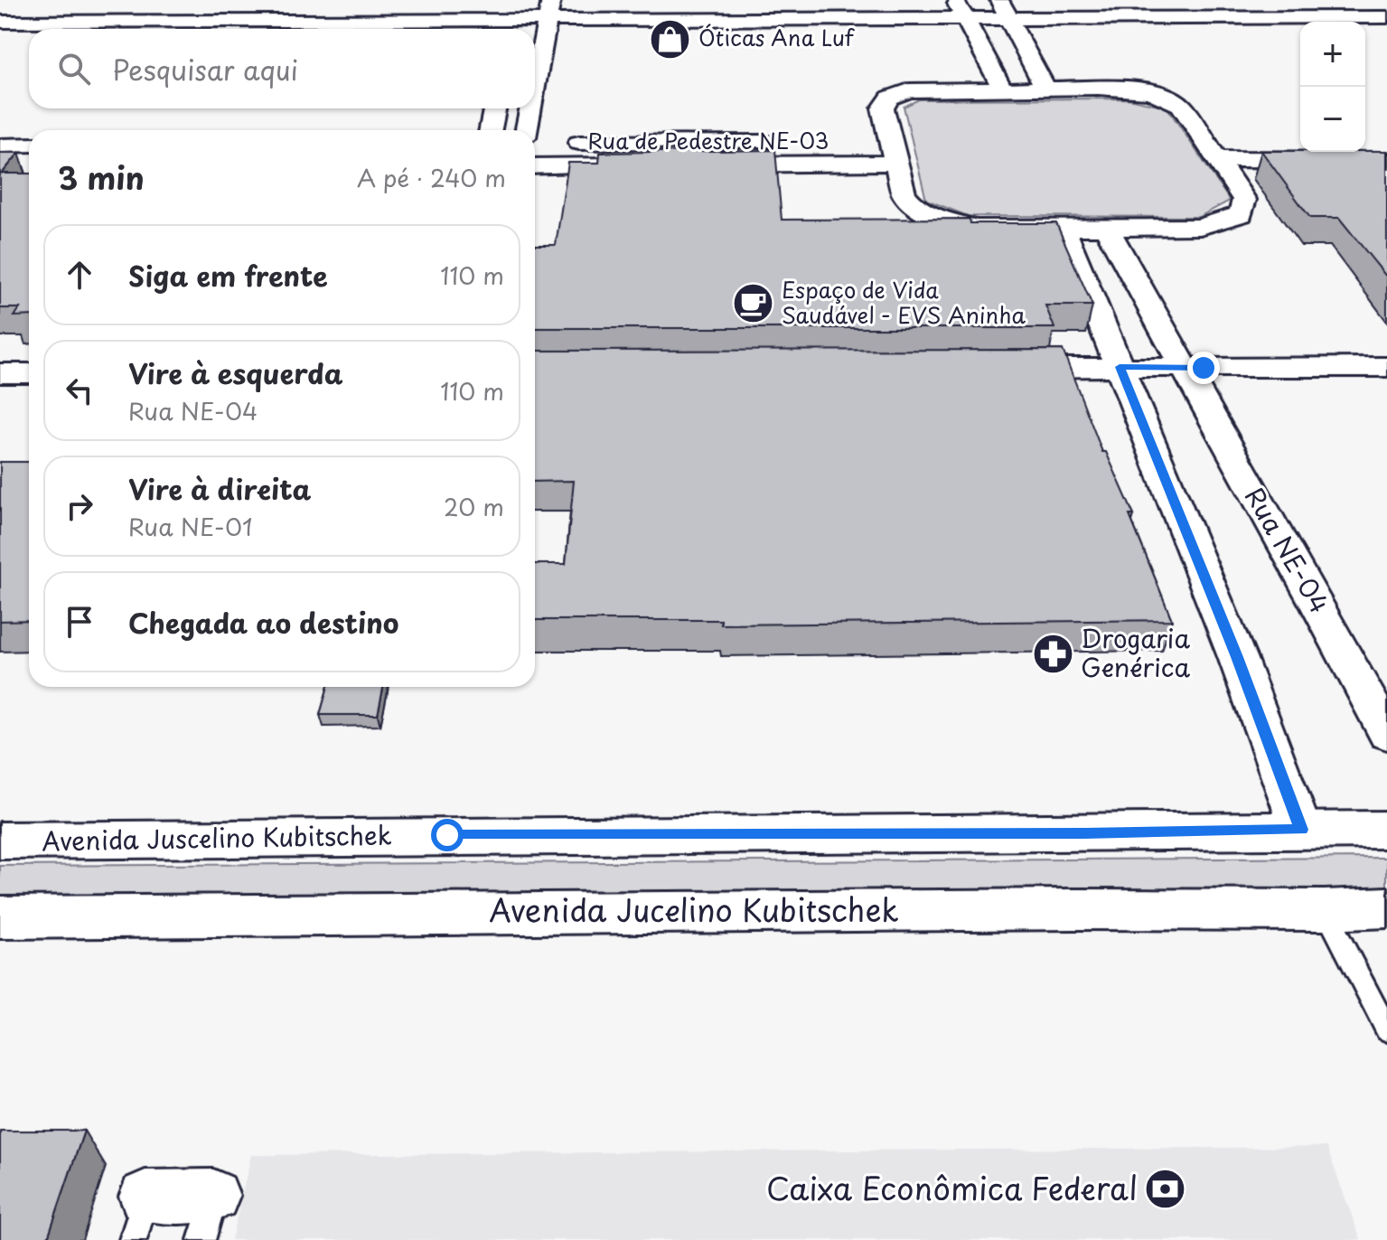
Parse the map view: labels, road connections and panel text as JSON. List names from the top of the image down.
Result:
{
  "streets": {
    "main road": ["Avenida Juscelino Kubitschek", "Avenida Jucelino Kubitschek"],
    "street": ["Rua de Pedestre NE-03", "Rua NE-04"]
  },
  "places": {
    "shop": ["Óticas Ana Luf"],
    "cafe": ["Espaço de Vida Saudável - EVS Aninha"],
    "pharmacy": ["Drogaria Genérica"],
    "bank": ["Caixa Econômica Federal"]
  },
  "page": {
    "map_buttons": ["+", "−"],
    "search": "Pesquisar aqui",
    "heading": ["3 min", "A pé · 240 m"],
    "list": [
      ["Siga em frente", "110 m"],
      ["Vire à esquerda", "Rua NE-04", "110 m"],
      ["Vire à direita", "Rua NE-01", "20 m"],
      "Chegada ao destino"
    ]
  }
}
